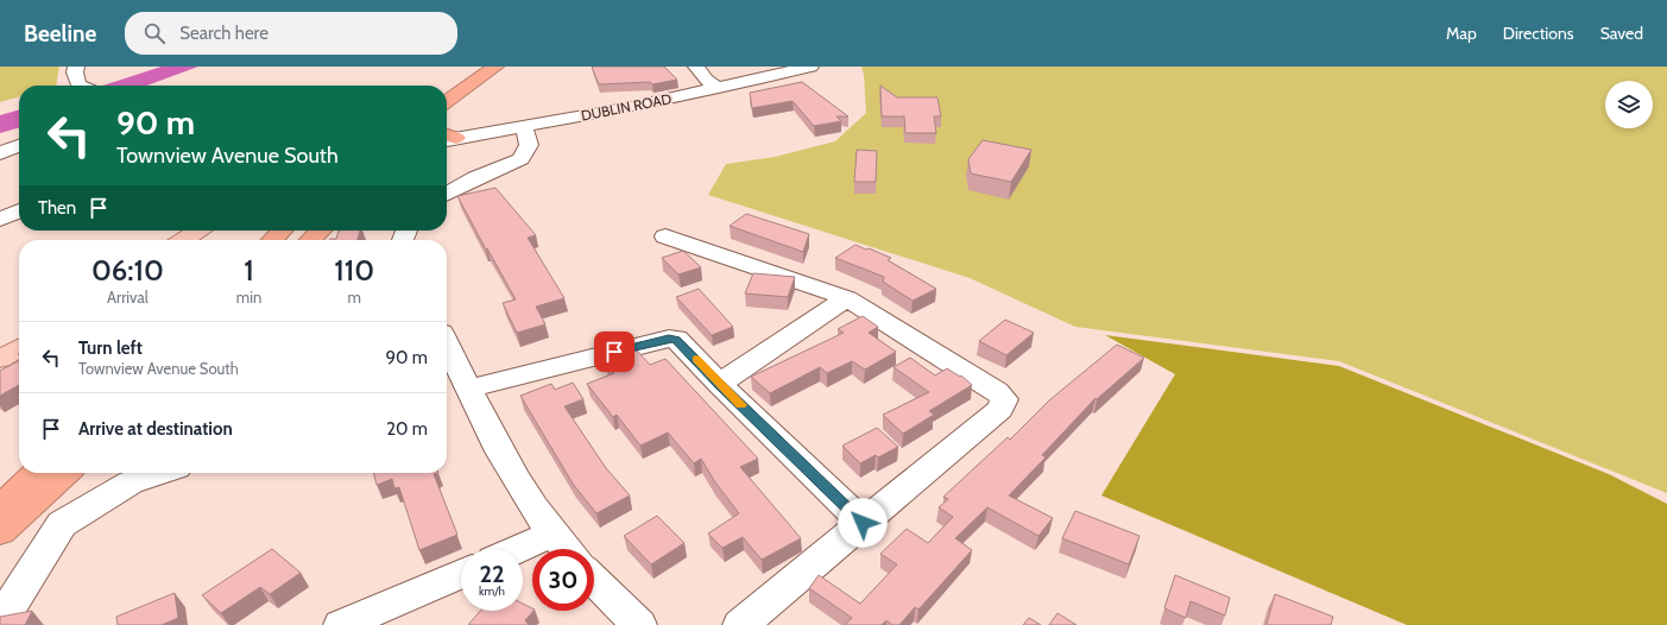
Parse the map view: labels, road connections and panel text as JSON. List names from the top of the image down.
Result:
{
  "streets": {
    "street": ["DUBLIN ROAD"]
  },
  "page": {
    "header": "Beeline",
    "search": "Search here",
    "nav": ["Map", "Directions", "Saved"],
    "turn": ["90 m", "Townview Avenue South"],
    "then": "Then",
    "eta": [
      "06:10",
      "Arrival",
      "1",
      "min",
      "110",
      "m"
    ],
    "list": [
      {
        "name": "Turn left",
        "note": "Townview Avenue South",
        "value": "90 m"
      },
      {
        "name": "Arrive at destination",
        "value": "20 m"
      }
    ],
    "speed": "22 km/h",
    "limit": "30"
  }
}
